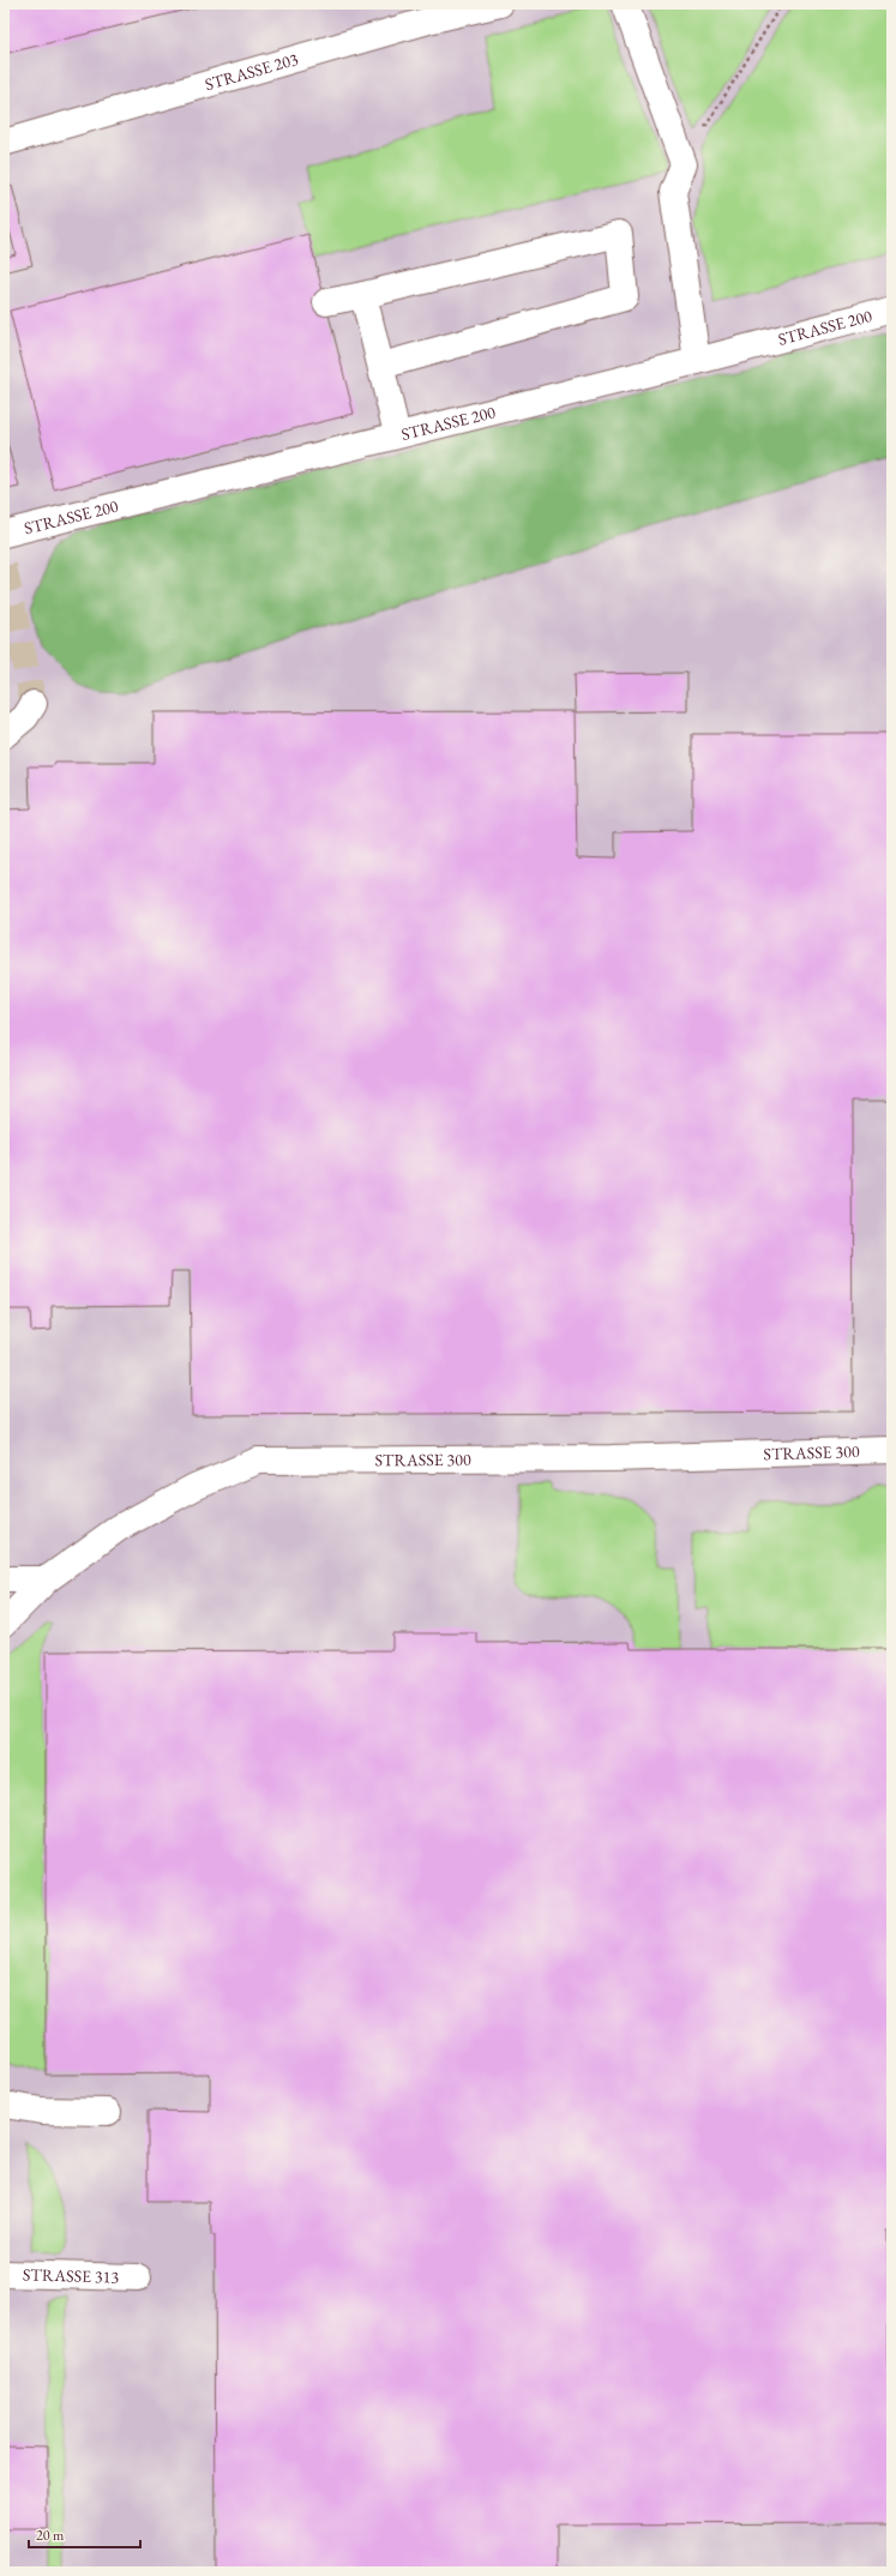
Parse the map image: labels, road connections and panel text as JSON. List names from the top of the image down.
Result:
{
  "streets": {
    "street": [
      "STRASSE 203",
      "STRASSE 200",
      "STRASSE 300",
      "STRASSE 313"
    ]
  },
  "scale_bar": "20 m"
}
